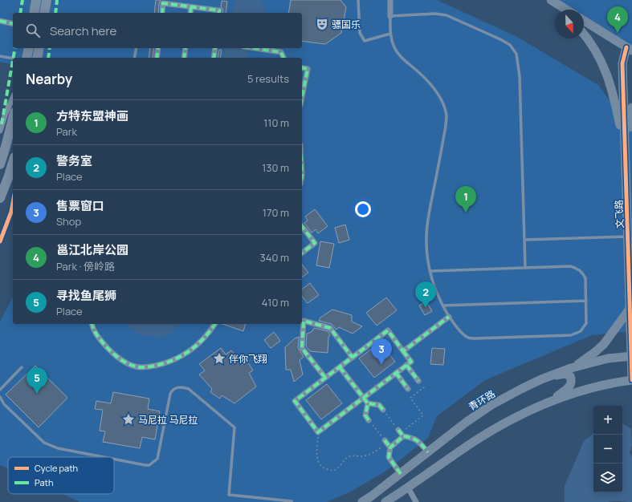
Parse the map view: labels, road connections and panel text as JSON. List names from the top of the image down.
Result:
{
  "streets": {
    "street": ["文飞路", "青环路"]
  },
  "crossings": [
    ["文飞路", "青环路"]
  ],
  "places": {
    "theatre": ["骠国乐"],
    "place": ["伴你飞翔", "马尼拉 马尼拉"]
  },
  "legend": ["Cycle path", "Path"],
  "north": "bottom",
  "page": {
    "pins": [
      "4",
      "1",
      "2",
      "3",
      "5"
    ],
    "search": "Search here",
    "heading": ["Nearby", "5 results"],
    "list": [
      {
        "mark": "1",
        "name": "方特东盟神画",
        "note": "Park",
        "value": "110 m"
      },
      {
        "mark": "2",
        "name": "警务室",
        "note": "Place",
        "value": "130 m"
      },
      {
        "mark": "3",
        "name": "售票窗口",
        "note": "Shop",
        "value": "170 m"
      },
      {
        "mark": "4",
        "name": "邕江北岸公园",
        "note": "Park · 傍岭路",
        "value": "340 m"
      },
      {
        "mark": "5",
        "name": "寻找鱼尾狮",
        "note": "Place",
        "value": "410 m"
      }
    ],
    "map_buttons": ["+", "−"]
  }
}
